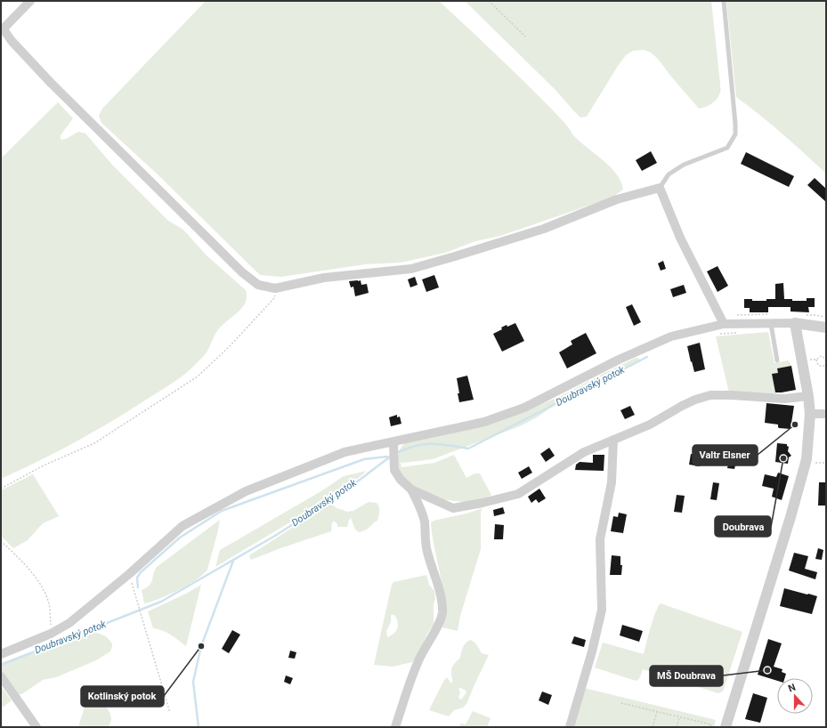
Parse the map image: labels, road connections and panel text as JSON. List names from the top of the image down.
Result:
{
  "water": ["Doubravský potok"],
  "places": [
    "Valtr Elsner",
    "Doubrava",
    "Kotlinský potok",
    "MŠ Doubrava"
  ],
  "north": "top"
}
